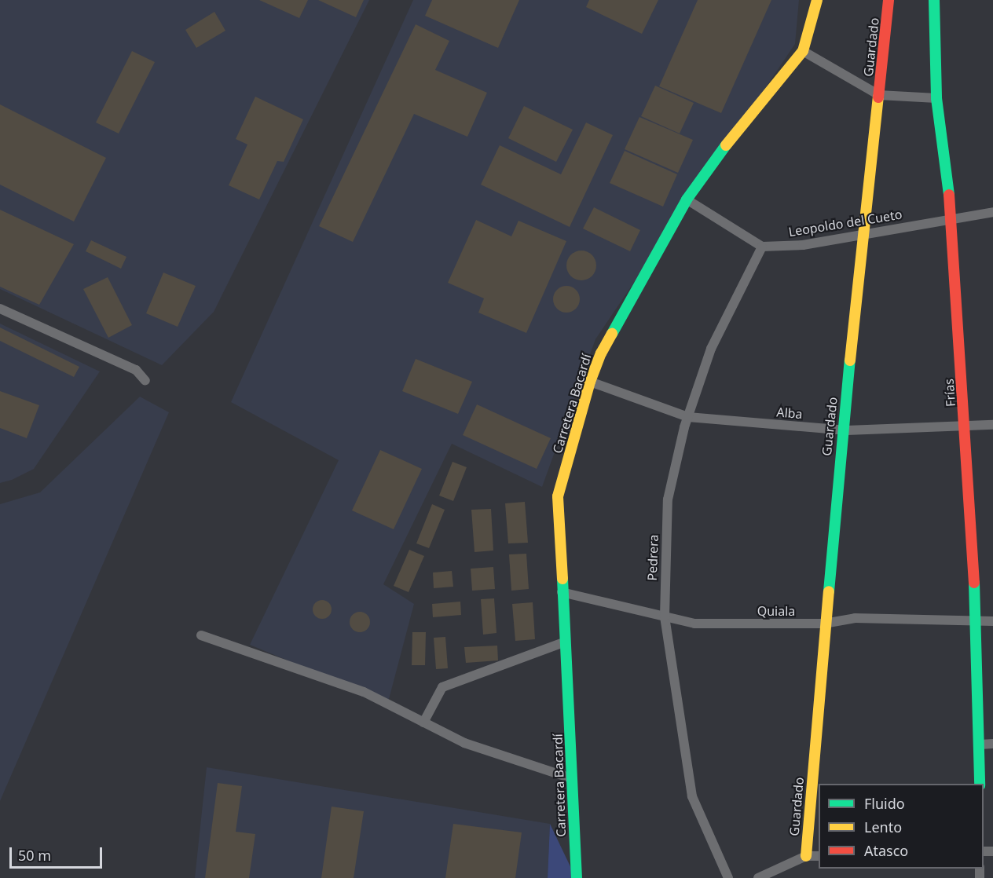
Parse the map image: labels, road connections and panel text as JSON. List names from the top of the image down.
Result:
{
  "streets": {
    "street": [
      "Guardado",
      "Leopoldo del Cueto",
      "Frías",
      "Carretera Bacardí",
      "Alba",
      "Pedrera",
      "Quiala"
    ]
  },
  "crossings": [
    ["Guardado", "Leopoldo del Cueto"],
    ["Guardado", "Alba"],
    ["Guardado", "Quiala"],
    ["Leopoldo del Cueto", "Frías"],
    ["Leopoldo del Cueto", "Pedrera"],
    ["Frías", "Alba"],
    ["Frías", "Quiala"],
    ["Carretera Bacardí", "Alba"],
    ["Carretera Bacardí", "Quiala"],
    ["Alba", "Pedrera"],
    ["Pedrera", "Quiala"]
  ],
  "legend": ["Fluido", "Lento", "Atasco"],
  "scale_bar": "50 m"
}
